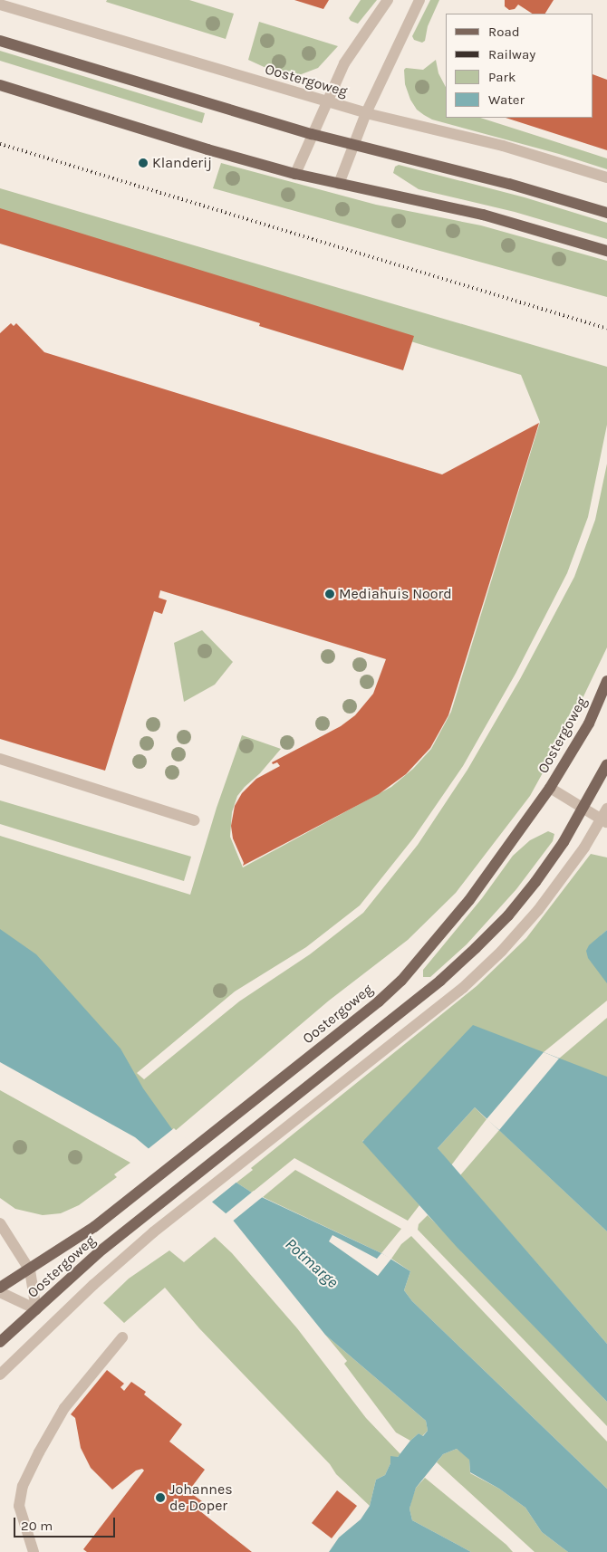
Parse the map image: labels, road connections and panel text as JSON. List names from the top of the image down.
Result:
{
  "streets": {
    "main road": ["Oostergoweg"]
  },
  "water": ["Potmarge"],
  "places": ["Klanderij", "Mediahuis Noord", "Johannes de Doper"],
  "legend": [
    "Road",
    "Railway",
    "Park",
    "Water"
  ],
  "scale_bar": "20 m"
}
